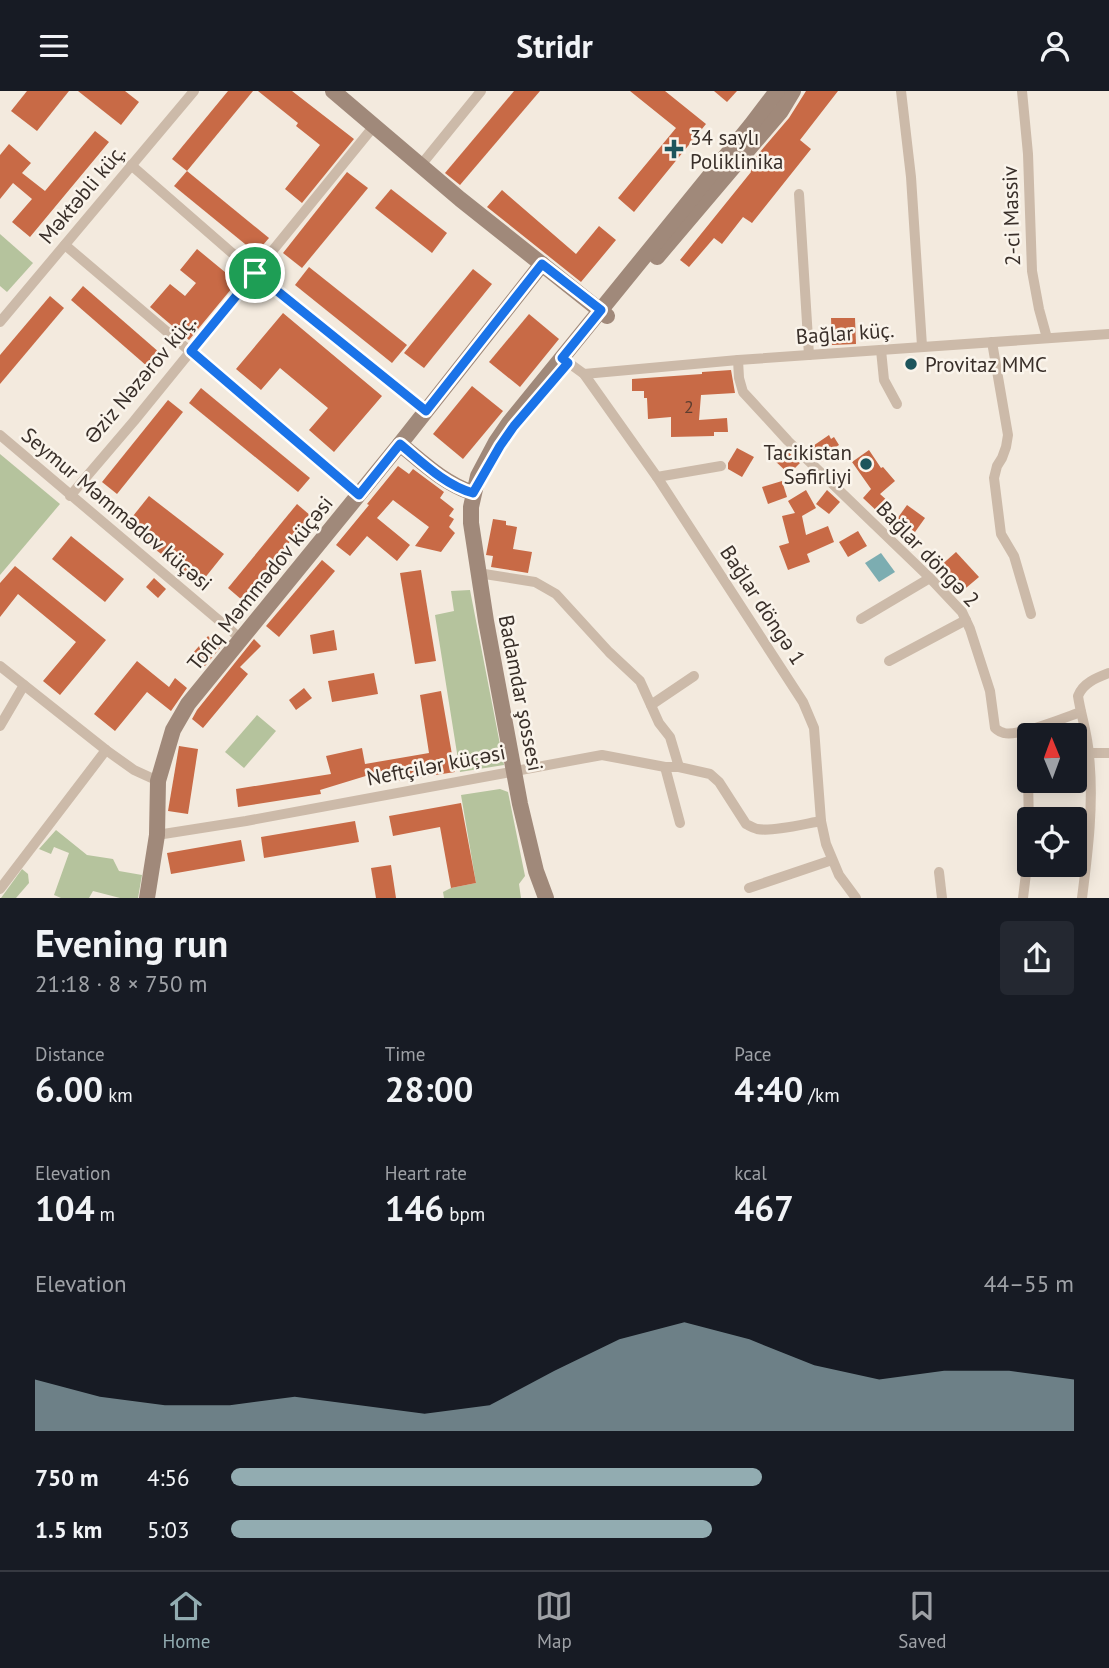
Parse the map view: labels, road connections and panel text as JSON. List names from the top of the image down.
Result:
{
  "streets": {
    "main road": ["Tofiq Məmmədov küçəsi", "Badamdar şossesi"],
    "street": [
      "Məktəbli küç.",
      "2-ci Massiv",
      "Bağlar küç.",
      "Əziz Nəzərov küç.",
      "Seymur Məmmədov küçəsi",
      "Bağlar döngə 2",
      "Bağlar döngə 1",
      "Neftçilər küçəsi"
    ]
  },
  "crossings": [
    ["2-ci Massiv", "Bağlar küç."],
    ["Bağlar küç.", "Bağlar döngə 2"],
    ["Bağlar küç.", "Bağlar döngə 1"],
    ["Əziz Nəzərov küç.", "Seymur Məmmədov küçəsi"],
    ["Seymur Məmmədov küçəsi", "Tofiq Məmmədov küçəsi"],
    ["Tofiq Məmmədov küçəsi", "Neftçilər küçəsi"],
    ["Bağlar döngə 1", "Badamdar şossesi"],
    ["Bağlar döngə 1", "Neftçilər küçəsi"],
    ["Badamdar şossesi", "Neftçilər küçəsi"]
  ],
  "places": {
    "health": ["34 saylı Poliklinika"],
    "other": ["Provitaz MMC", "Tacikistan Səfirliyi"]
  },
  "house_numbers": ["2"],
  "north": "top",
  "page": {
    "header": "Stridr",
    "heading": ["Evening run", "21:18 · 8 × 750 m"],
    "stats": [
      ["Distance", "6.00 km"],
      ["Time", "28:00"],
      ["Pace", "4:40 /km"],
      ["Elevation", "104 m"],
      ["Heart rate", "146 bpm"],
      ["kcal", "467"]
    ],
    "chart": ["Elevation", "44–55 m"],
    "list": [
      {
        "name": "750 m",
        "note": "4:56"
      },
      {
        "name": "1.5 km",
        "note": "5:03"
      }
    ],
    "tabs": ["Home", "Map", "Saved"]
  }
}
